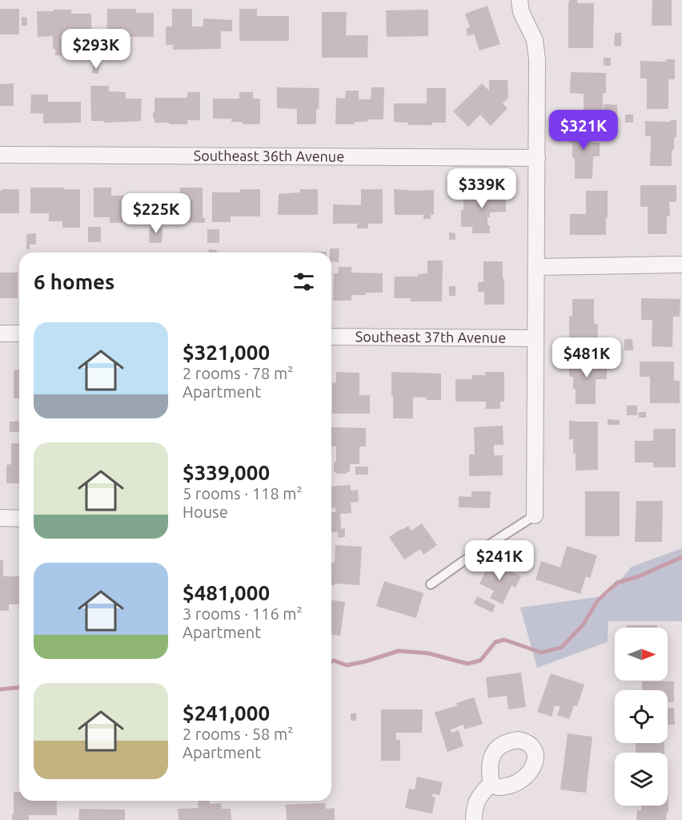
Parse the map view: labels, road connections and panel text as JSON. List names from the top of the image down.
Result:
{
  "streets": {
    "street": ["Southeast 36th Avenue", "Southeast 37th Avenue"]
  },
  "north": "right",
  "page": {
    "price": [
      "$293K",
      "$321K",
      "$339K",
      "$225K",
      "$481K",
      "$241K"
    ],
    "heading": "6 homes",
    "list": [
      {
        "name": "$321,000",
        "note": "2 rooms · 78 m² · Apartment"
      },
      {
        "name": "$339,000",
        "note": "5 rooms · 118 m² · House"
      },
      {
        "name": "$481,000",
        "note": "3 rooms · 116 m² · Apartment"
      },
      {
        "name": "$241,000",
        "note": "2 rooms · 58 m² · Apartment"
      }
    ]
  }
}
